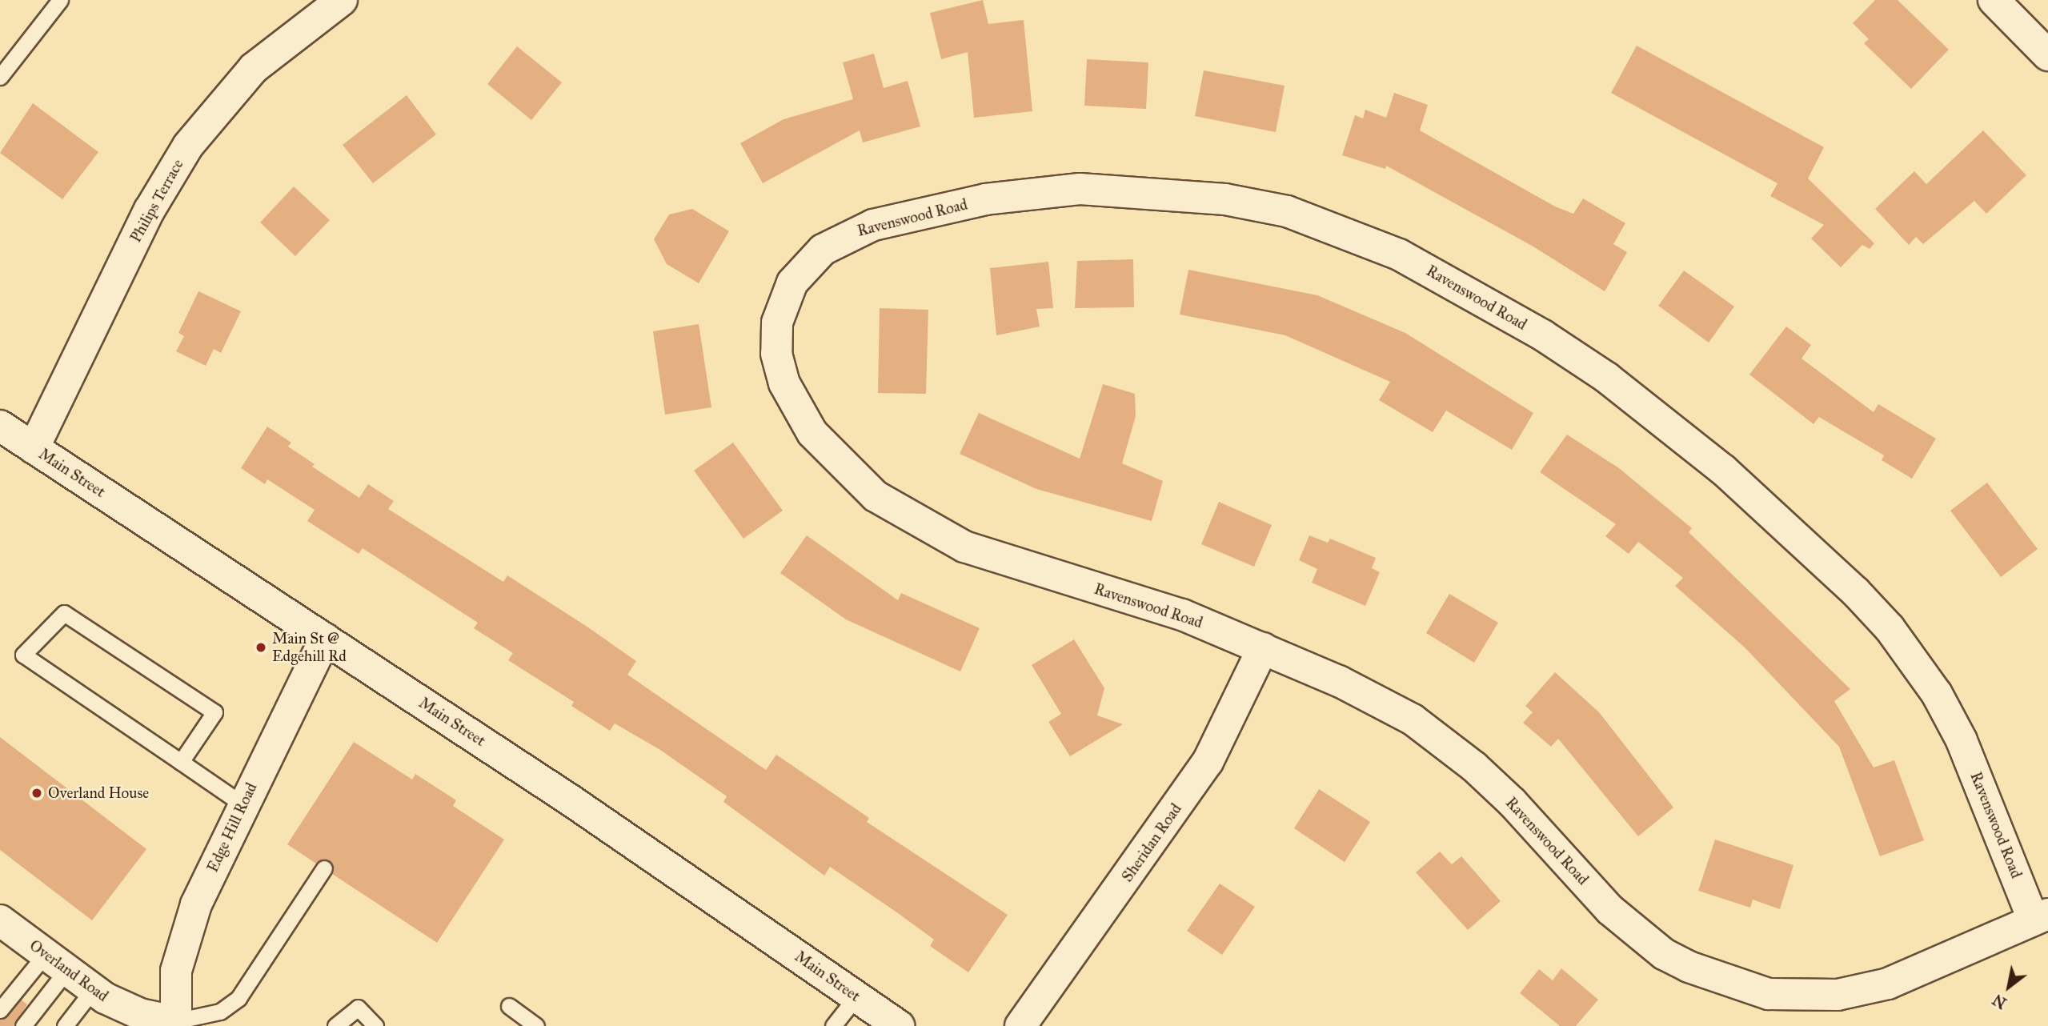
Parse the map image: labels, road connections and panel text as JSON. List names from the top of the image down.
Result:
{
  "streets": {
    "street": [
      "Philips Terrace",
      "Ravenswood Road",
      "Main Street",
      "Edge Hill Road",
      "Sheridan Road",
      "Overland Road"
    ]
  },
  "crossings": [
    ["Philips Terrace", "Main Street"],
    ["Ravenswood Road", "Sheridan Road"],
    ["Main Street", "Edge Hill Road"],
    ["Edge Hill Road", "Overland Road"]
  ],
  "places": ["Main St @ Edgehill Rd", "Overland House"],
  "north": "bottom left"
}
